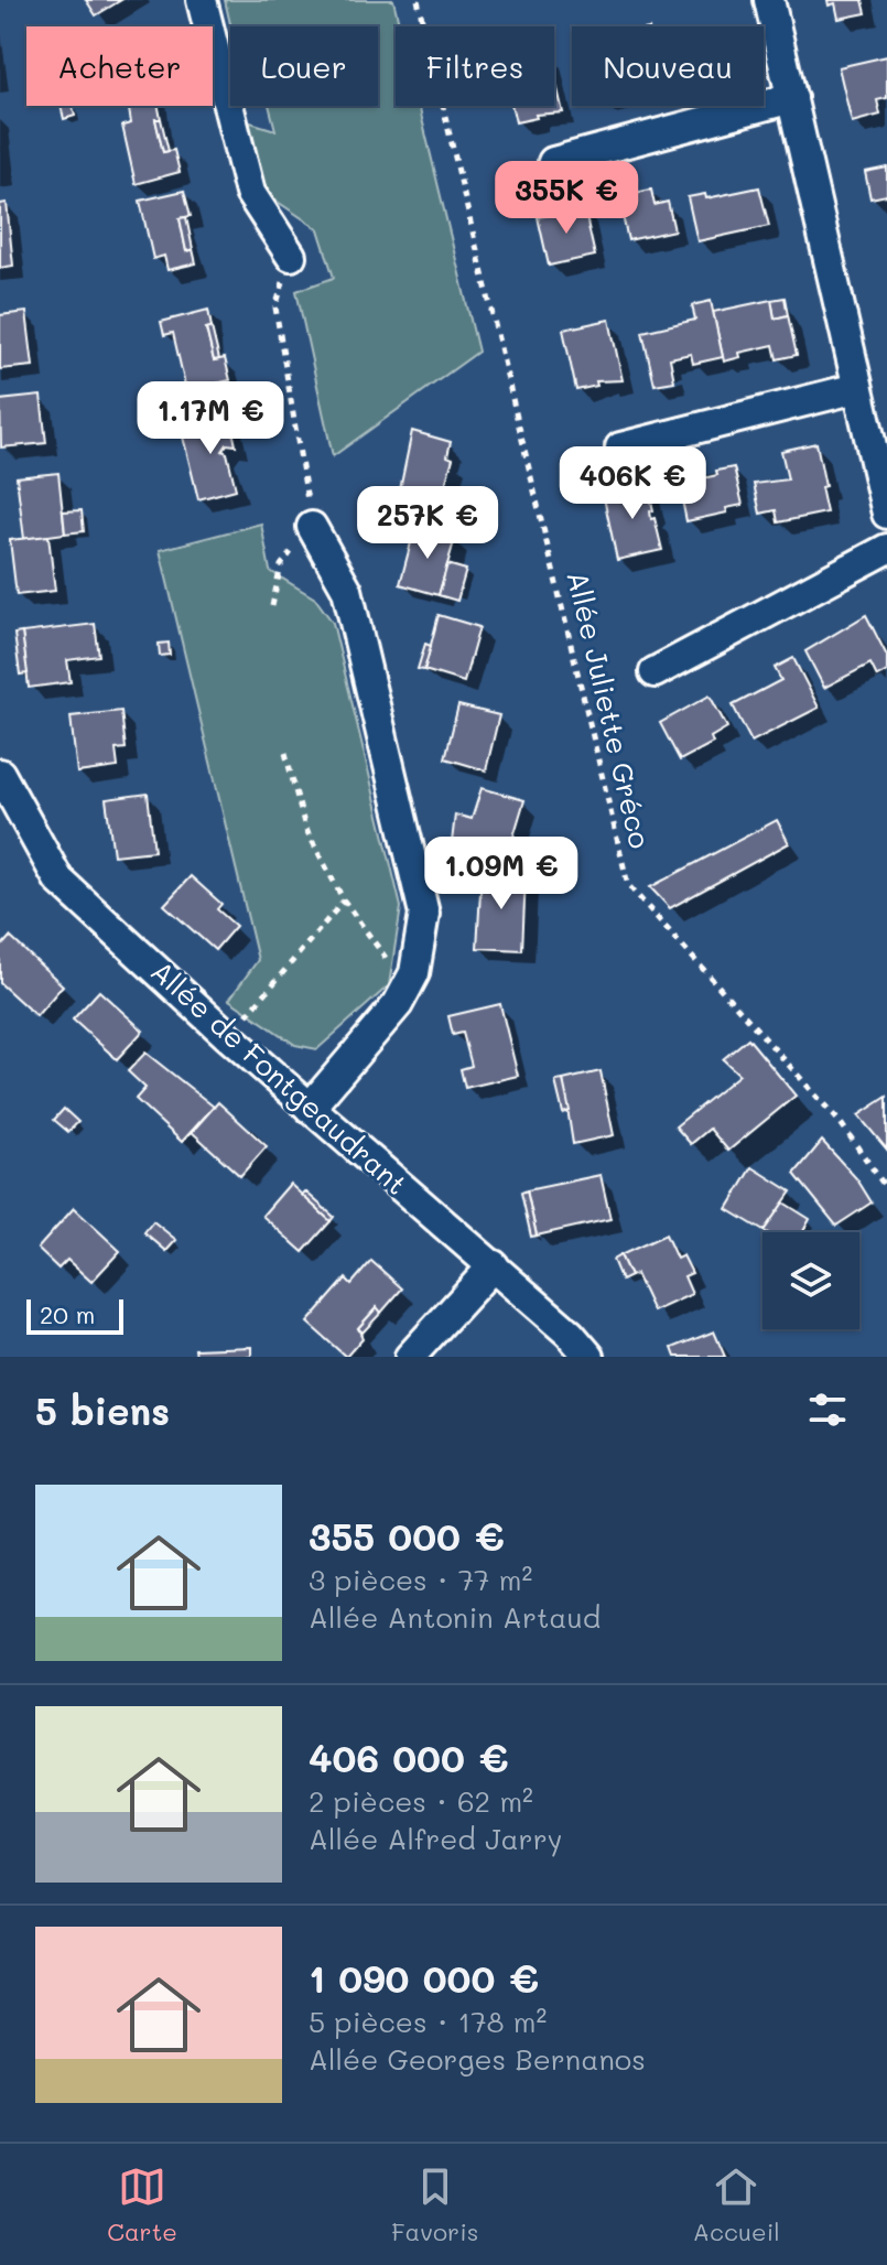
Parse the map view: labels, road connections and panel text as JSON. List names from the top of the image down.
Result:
{
  "streets": {
    "street": ["Allée de Fontgeaudrant"],
    "path": ["Allée Juliette Gréco"]
  },
  "scale_bar": "20 m",
  "page": {
    "chip": [
      "Acheter",
      "Louer",
      "Filtres",
      "Nouveau"
    ],
    "price": [
      "355K €",
      "1.17M €",
      "406K €",
      "257K €",
      "1.09M €"
    ],
    "scale": "20 m",
    "heading": "5 biens",
    "list": [
      {
        "name": "355 000 €",
        "note": "3 pièces · 77 m² · Allée Antonin Artaud"
      },
      {
        "name": "406 000 €",
        "note": "2 pièces · 62 m² · Allée Alfred Jarry"
      },
      {
        "name": "1 090 000 €",
        "note": "5 pièces · 178 m² · Allée Georges Bernanos"
      }
    ],
    "tabs": ["Carte", "Favoris", "Accueil"]
  }
}
